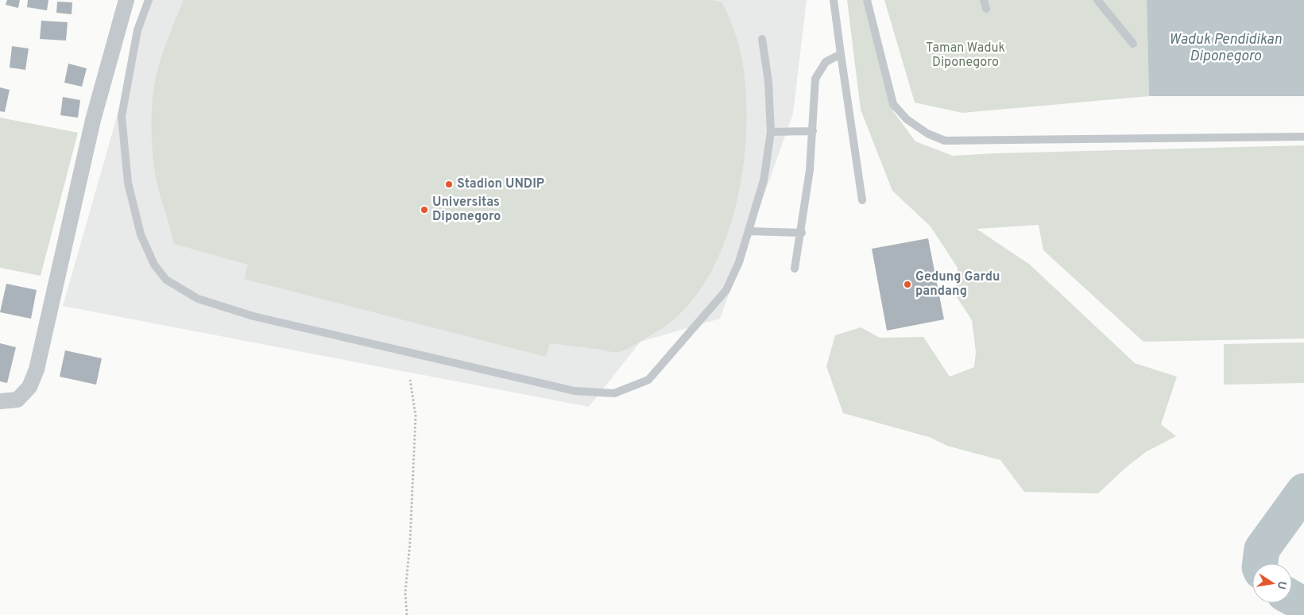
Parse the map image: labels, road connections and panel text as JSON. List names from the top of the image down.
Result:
{
  "water": ["Waduk Pendidikan Diponegoro"],
  "parks": ["Taman Waduk Diponegoro"],
  "places": ["Stadion UNDIP", "Universitas Diponegoro", "Gedung Gardu pandang"],
  "north": "right"
}
